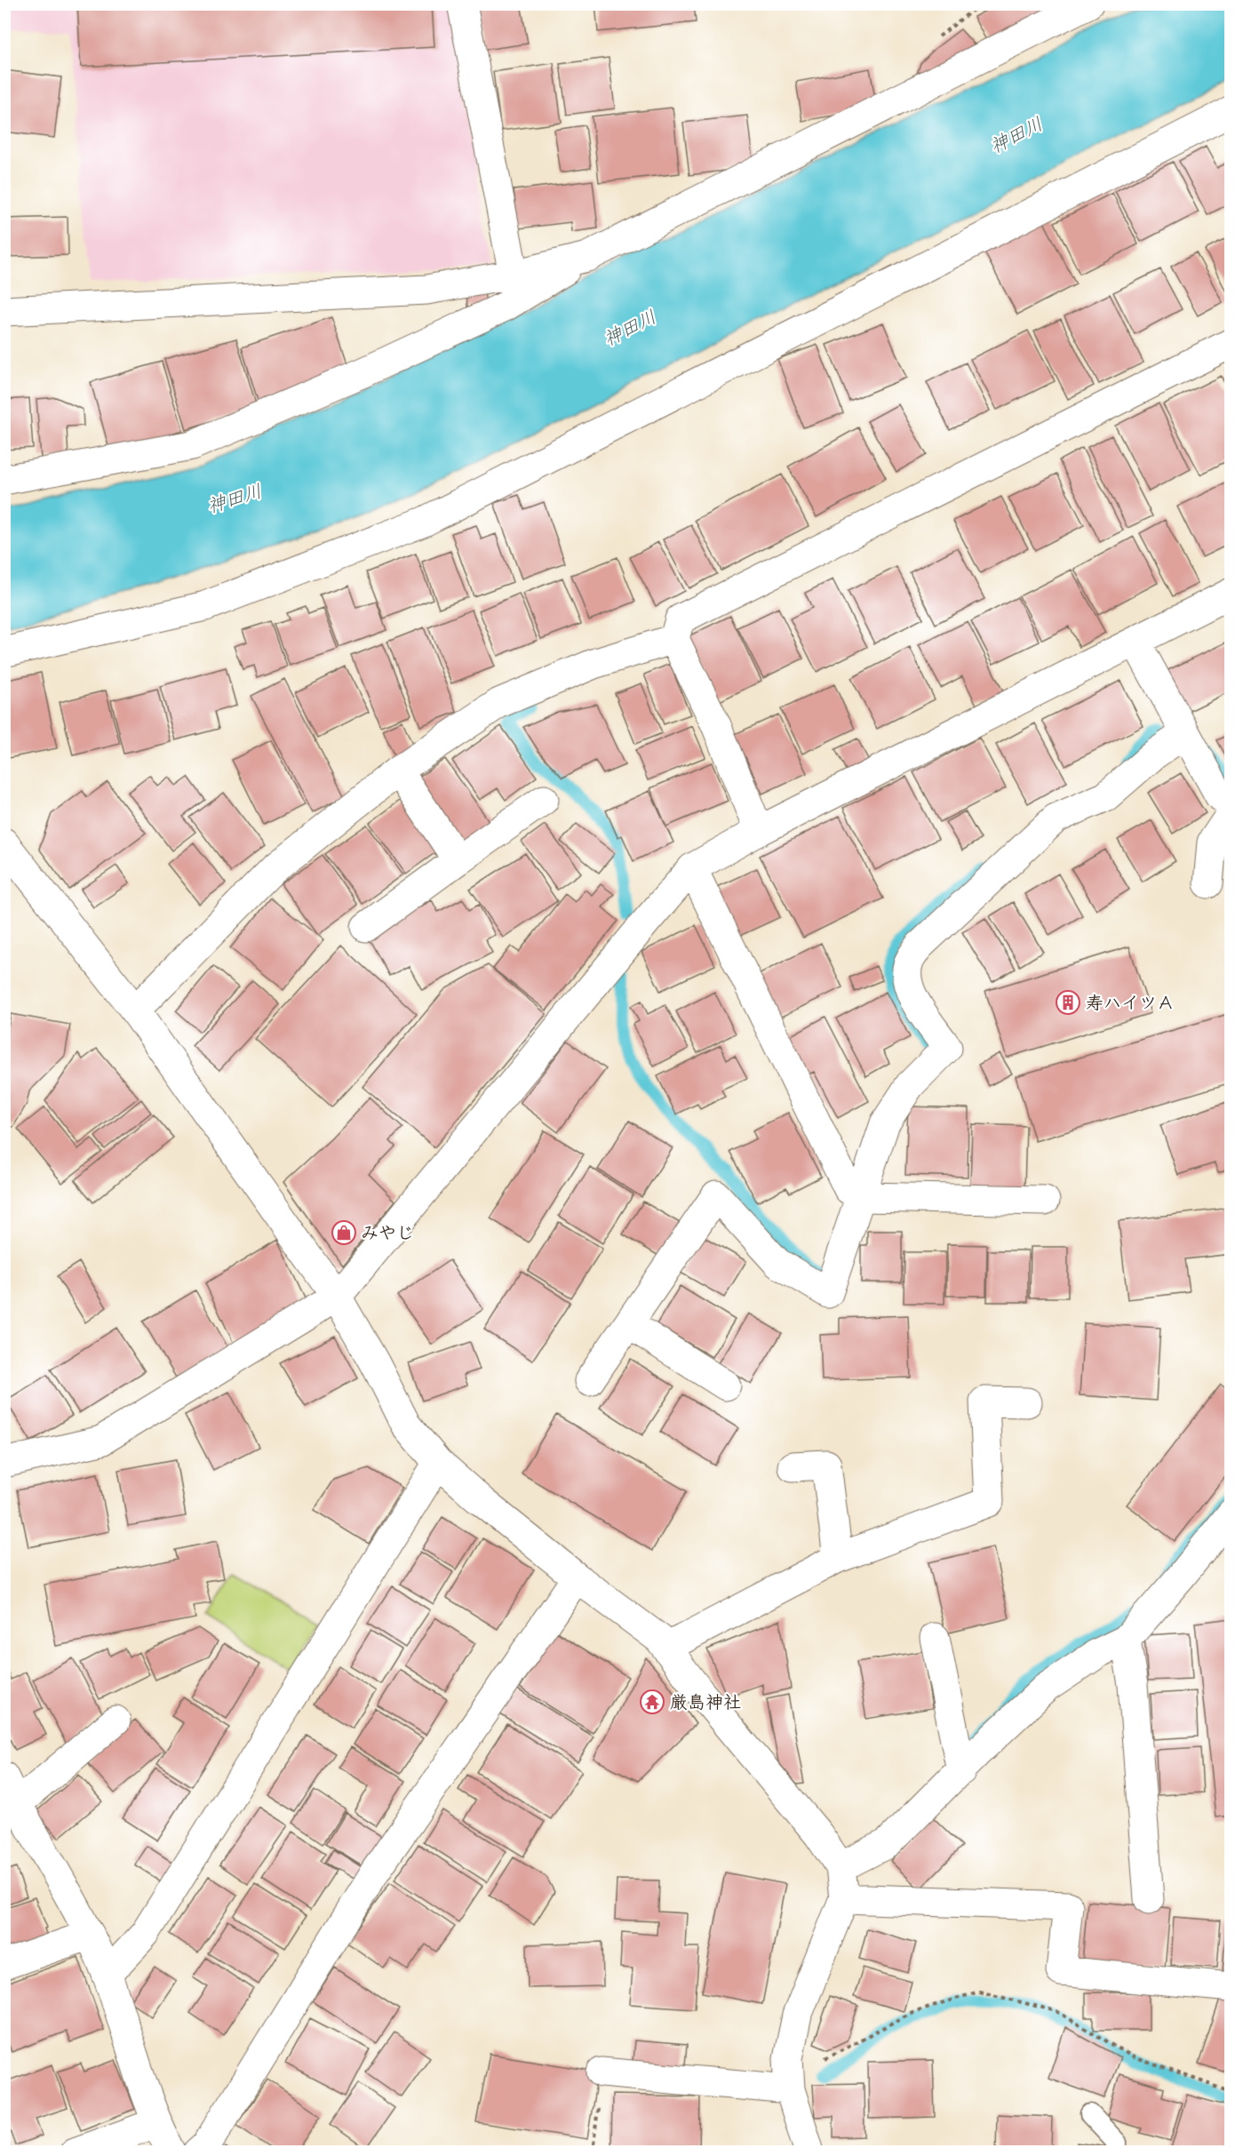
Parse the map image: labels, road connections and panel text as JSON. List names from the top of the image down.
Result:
{
  "water": ["神田川"],
  "places": {
    "building": ["寿ハイツＡ"],
    "shop": ["みやじ"],
    "temple": ["厳島神社"]
  }
}
